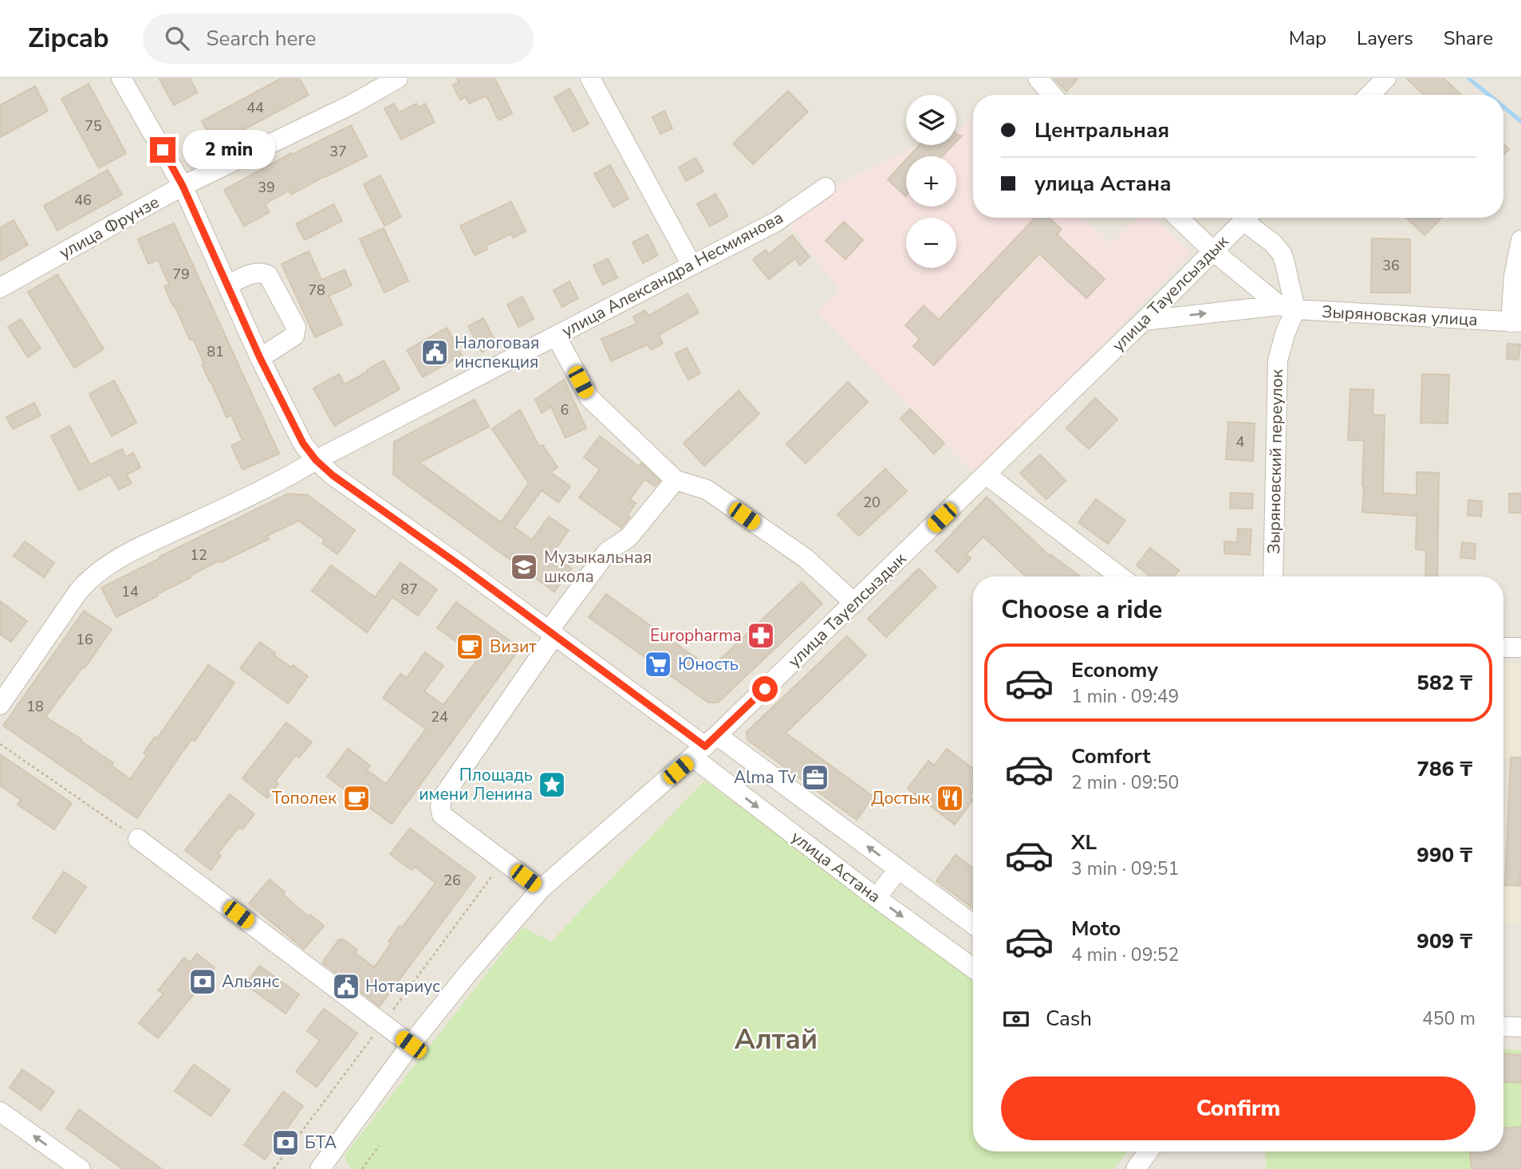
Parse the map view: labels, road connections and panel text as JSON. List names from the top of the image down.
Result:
{
  "streets": {
    "street": [
      "улица Фрунзе",
      "улица Александра Несмиянова",
      "улица Тауелсыздык",
      "Зыряновская улица",
      "Зыряновский переулок",
      "улица Астана"
    ]
  },
  "crossings": [
    ["улица Фрунзе", "улица Астана"],
    ["улица Александра Несмиянова", "улица Астана"],
    ["улица Тауелсыздык", "Зыряновская улица"],
    ["улица Тауелсыздык", "улица Астана"],
    ["Зыряновская улица", "Зыряновский переулок"]
  ],
  "one_way": ["Зыряновская улица"],
  "districts": ["Алтай"],
  "places": {
    "public building": ["Налоговая инспекция", "Нотариус"],
    "school or university": ["Музыкальная школа"],
    "pharmacy": ["Europharma"],
    "cafe": ["Визит", "Тополек"],
    "supermarket": ["Юность"],
    "office": ["Alma Tv"],
    "place": ["Площадь имени Ленина"],
    "restaurant": ["Достык"],
    "bank": ["Альянс", "БТА"]
  },
  "house_numbers": [
    "44",
    "75",
    "37",
    "39",
    "46",
    "36",
    "79",
    "78",
    "81",
    "6",
    "4",
    "20",
    "12",
    "87",
    "14",
    "16",
    "18",
    "24",
    "26"
  ],
  "page": {
    "header": "Zipcab",
    "search": "Search here",
    "nav": ["Map", "Layers", "Share"],
    "map_buttons": ["+", "−"],
    "banner": ["Центральная", "улица Астана"],
    "bubble": "2 min",
    "heading": "Choose a ride",
    "list": [
      {
        "name": "Economy",
        "note": "1 min · 09:49",
        "value": "582 ₸"
      },
      {
        "name": "Comfort",
        "note": "2 min · 09:50",
        "value": "786 ₸"
      },
      {
        "name": "XL",
        "note": "3 min · 09:51",
        "value": "990 ₸"
      },
      {
        "name": "Moto",
        "note": "4 min · 09:52",
        "value": "909 ₸"
      }
    ],
    "pay": ["Cash", "450 m"],
    "buttons": "Confirm"
  }
}
